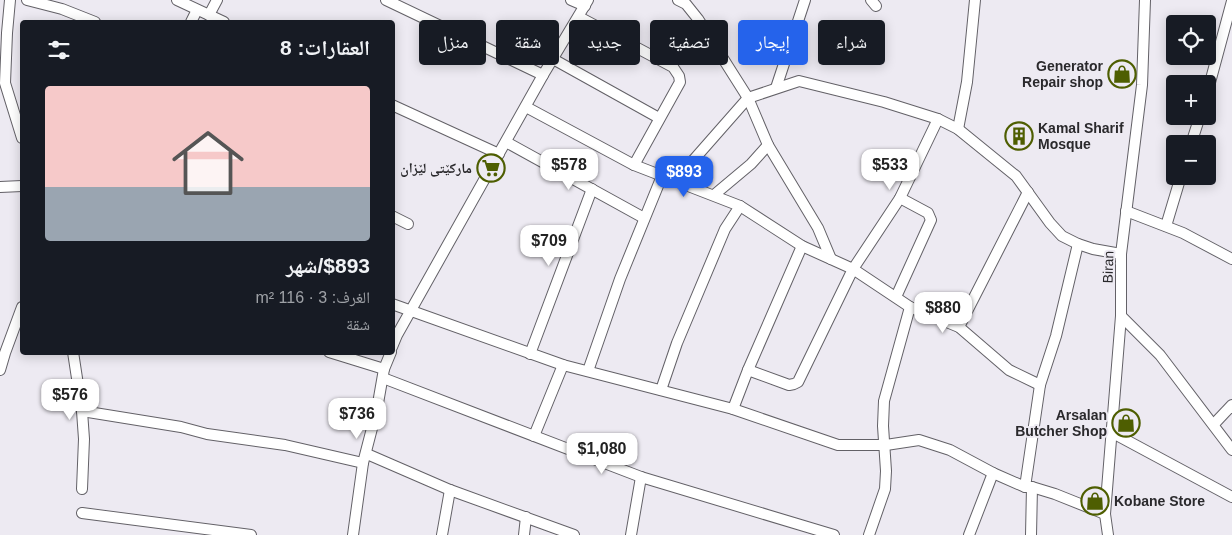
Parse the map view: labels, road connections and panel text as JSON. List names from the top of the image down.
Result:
{
  "streets": {
    "street": ["Biran"]
  },
  "places": {
    "shop": ["Generator Repair shop", "Arsalan Butcher Shop", "Kobane Store"],
    "building": ["Kamal Sharif Mosque"],
    "supermarket": ["مارکێتی لێزان"]
  },
  "page": {
    "map_buttons": ["+", "−"],
    "chip": [
      "شراء",
      "إيجار",
      "تصفية",
      "جديد",
      "شقة",
      "منزل"
    ],
    "heading": "العقارات: 8",
    "list": [
      {
        "name": "$893/شهر",
        "note": "الغرف: 3 · 116 m² · شقة"
      }
    ],
    "price": [
      "$578",
      "$533",
      "$893",
      "$709",
      "$880",
      "$576",
      "$736",
      "$1,080"
    ]
  }
}
